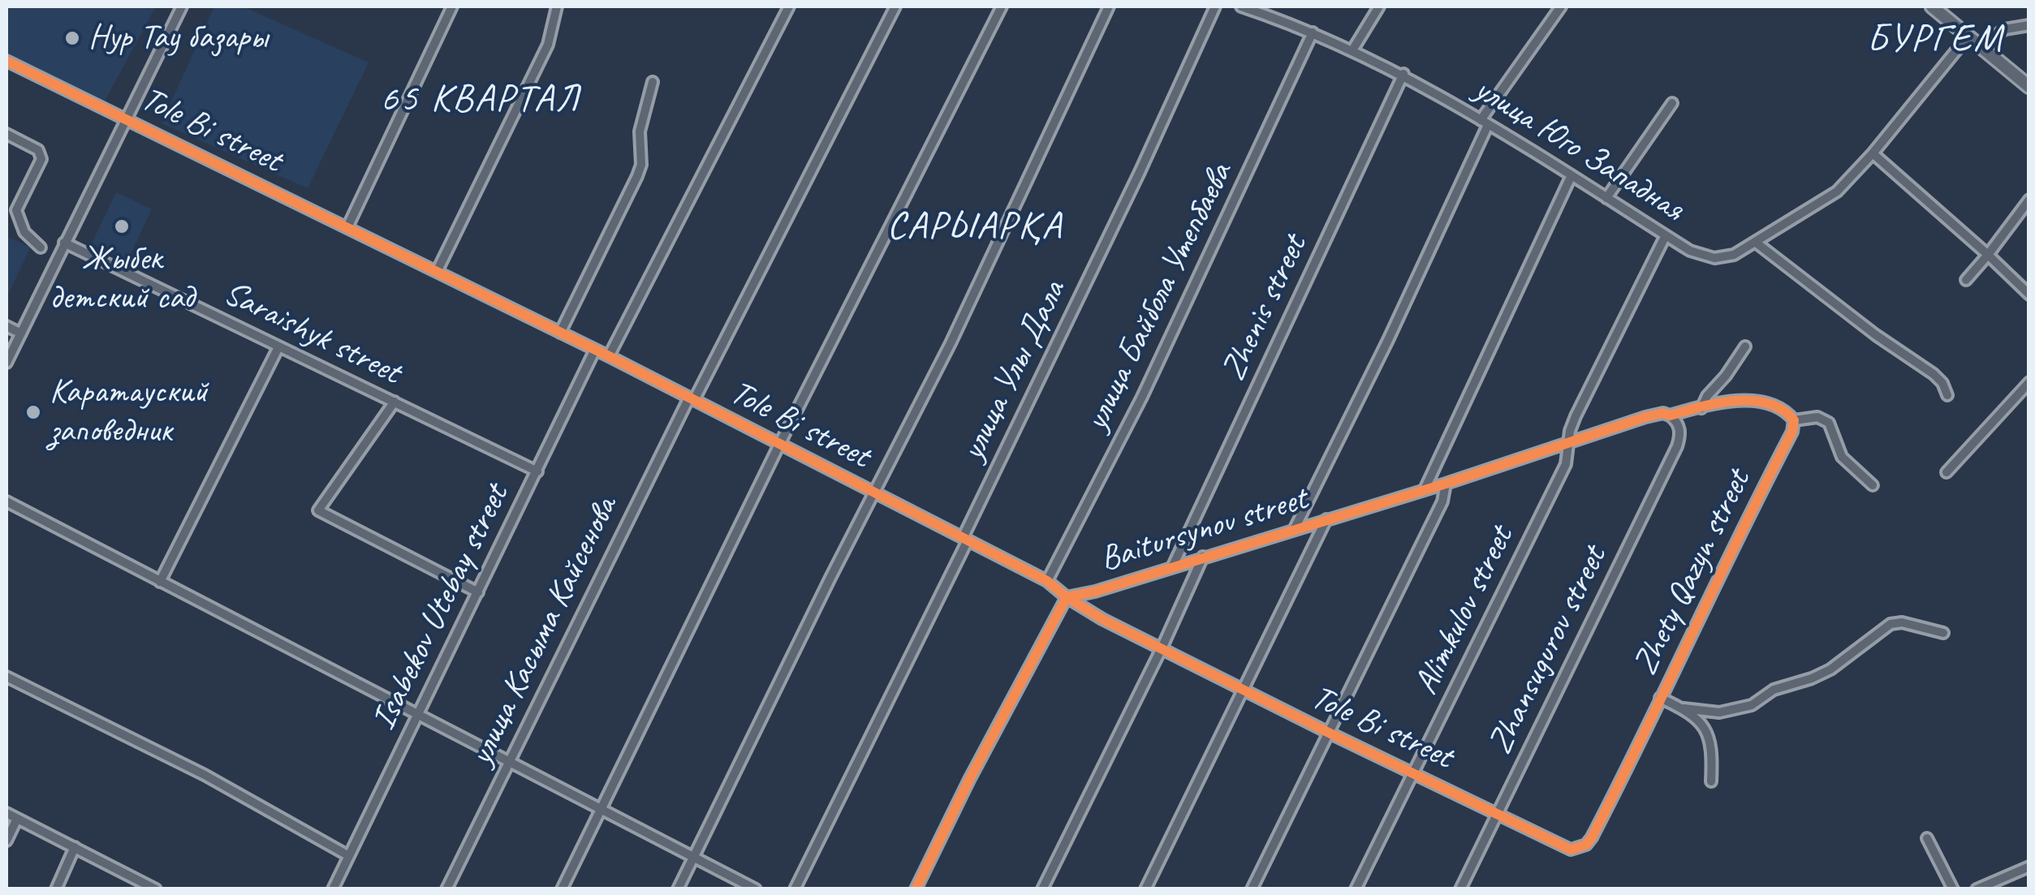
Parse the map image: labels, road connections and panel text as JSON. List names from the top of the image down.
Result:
{
  "streets": {
    "street": [
      "Tole Bi street",
      "улица Юго Западная",
      "улица Байбола Утепбаева",
      "Zhenis street",
      "Saraishyk street",
      "улица Улы Дала",
      "Baitursynov street",
      "Zhety Qazyn street",
      "Isabekov Utebay street",
      "Alimkulov street",
      "улица Касыма Кайсенова",
      "Zhansugurov street"
    ]
  },
  "crossings": [
    ["Tole Bi street", "улица Байбола Утепбаева"],
    ["Tole Bi street", "улица Улы Дала"],
    ["Tole Bi street", "Baitursynov street"],
    ["Tole Bi street", "Zhety Qazyn street"],
    ["Tole Bi street", "Isabekov Utebay street"],
    ["Tole Bi street", "Alimkulov street"],
    ["Tole Bi street", "улица Касыма Кайсенова"],
    ["Tole Bi street", "Zhansugurov street"],
    ["улица Юго Западная", "улица Байбола Утепбаева"],
    ["улица Юго Западная", "Zhenis street"],
    ["улица Юго Западная", "Alimkulov street"],
    ["Zhenis street", "Baitursynov street"],
    ["Saraishyk street", "Isabekov Utebay street"],
    ["Baitursynov street", "Alimkulov street"],
    ["Baitursynov street", "Zhansugurov street"]
  ],
  "districts": ["БУРГЕМ", "65 КВАРТАЛ", "САРЫАРҚА"],
  "places": ["Нур Тау базары", "Жыбек детский сад", "Каратауский заповедник"]
}
